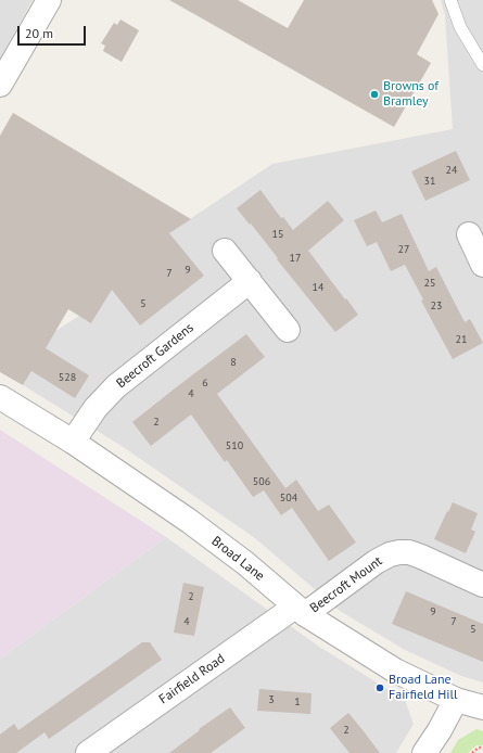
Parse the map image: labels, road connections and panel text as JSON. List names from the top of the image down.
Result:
{
  "streets": {
    "street": [
      "Beecroft Gardens",
      "Broad Lane",
      "Beecroft Mount",
      "Fairfield Road"
    ]
  },
  "crossings": [
    ["Beecroft Gardens", "Broad Lane"],
    ["Broad Lane", "Beecroft Mount"],
    ["Broad Lane", "Fairfield Road"],
    ["Beecroft Mount", "Fairfield Road"]
  ],
  "places": ["Browns of Bramley", "Broad Lane Fairfield Hill"],
  "house_numbers": [
    "24",
    "31",
    "15",
    "27",
    "17",
    "9",
    "7",
    "25",
    "14",
    "5",
    "23",
    "21",
    "8",
    "528",
    "6",
    "4",
    "2",
    "510",
    "506",
    "504",
    "2",
    "9",
    "4",
    "7",
    "5",
    "3",
    "1",
    "2"
  ],
  "scale_bar": "20 m"
}
